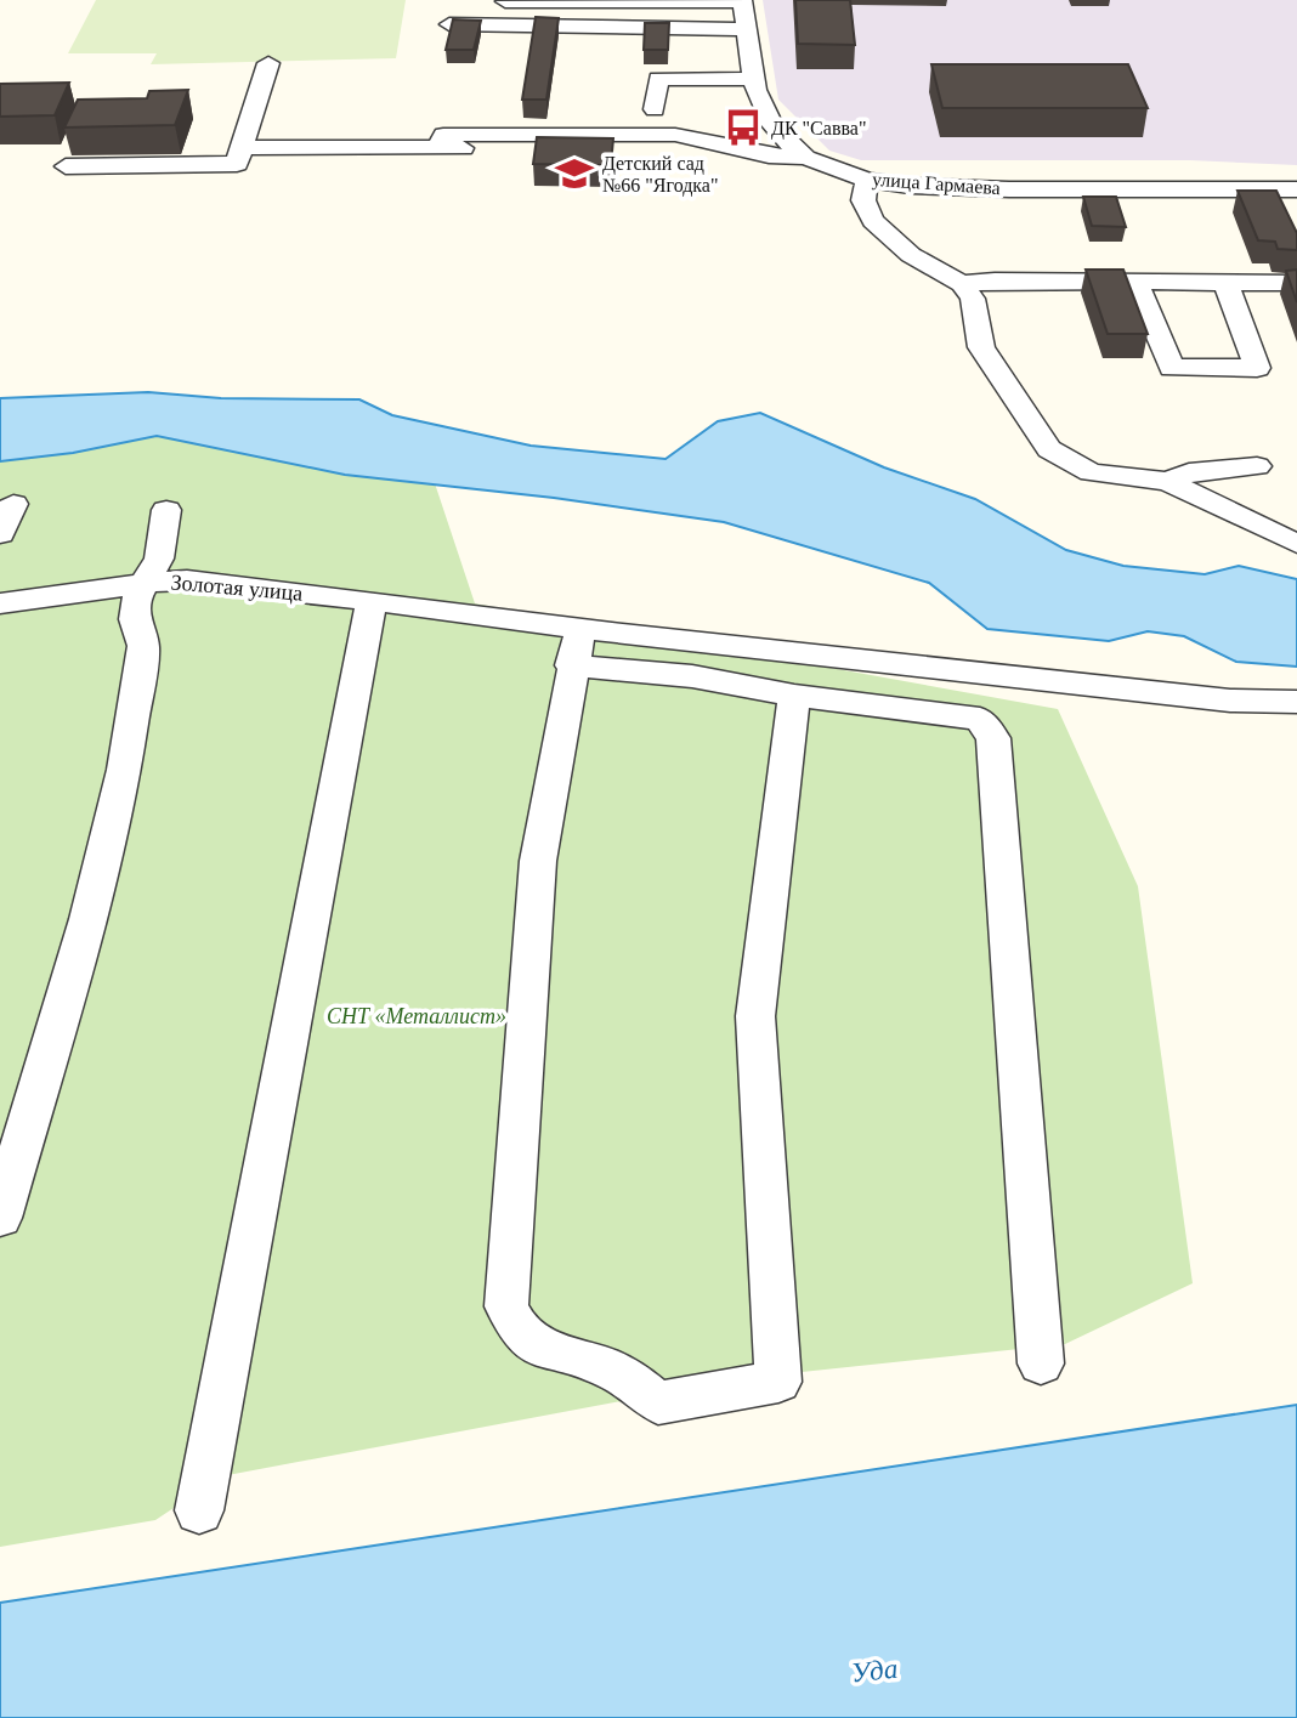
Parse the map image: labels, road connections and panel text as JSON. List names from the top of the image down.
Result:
{
  "streets": {
    "street": ["улица Гармаева", "Золотая улица"]
  },
  "water": ["Уда"],
  "parks": ["СНТ «Металлист»"],
  "places": {
    "bus stop": ["ДК \"Савва\""],
    "school or university": ["Детский сад №66 \"Ягодка\""]
  }
}
